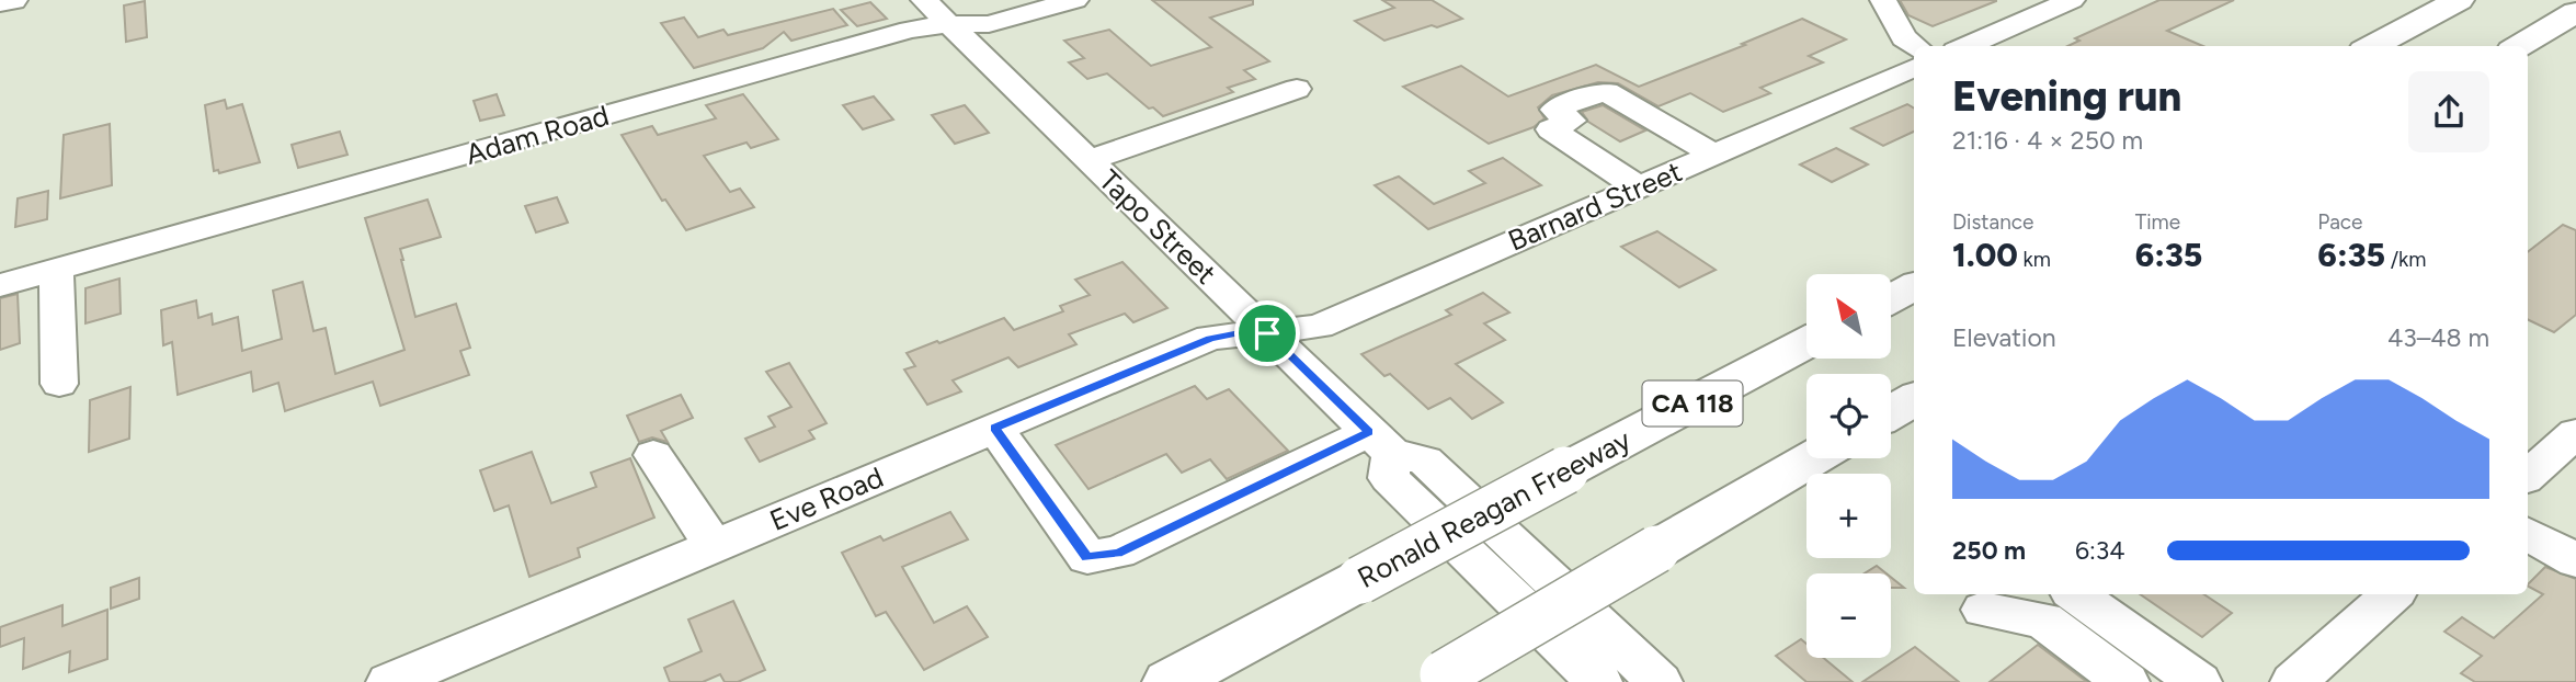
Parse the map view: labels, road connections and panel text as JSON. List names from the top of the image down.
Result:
{
  "streets": {
    "main road": ["CA 118", "Ronald Reagan Freeway"],
    "street": [
      "Adam Road",
      "Barnard Street",
      "Tapo Street",
      "Eve Road"
    ]
  },
  "crossings": [
    ["Adam Road", "Tapo Street"],
    ["Barnard Street", "Tapo Street"],
    ["Barnard Street", "Eve Road"],
    ["Tapo Street", "Eve Road"]
  ],
  "north": "top left",
  "page": {
    "heading": ["Evening run", "21:16 · 4 × 250 m"],
    "stats": [
      ["Distance", "1.00 km"],
      ["Time", "6:35"],
      ["Pace", "6:35 /km"]
    ],
    "map_buttons": ["+", "−"],
    "chart": ["Elevation", "43–48 m"],
    "list": [
      {
        "name": "250 m",
        "note": "6:34"
      }
    ]
  }
}
